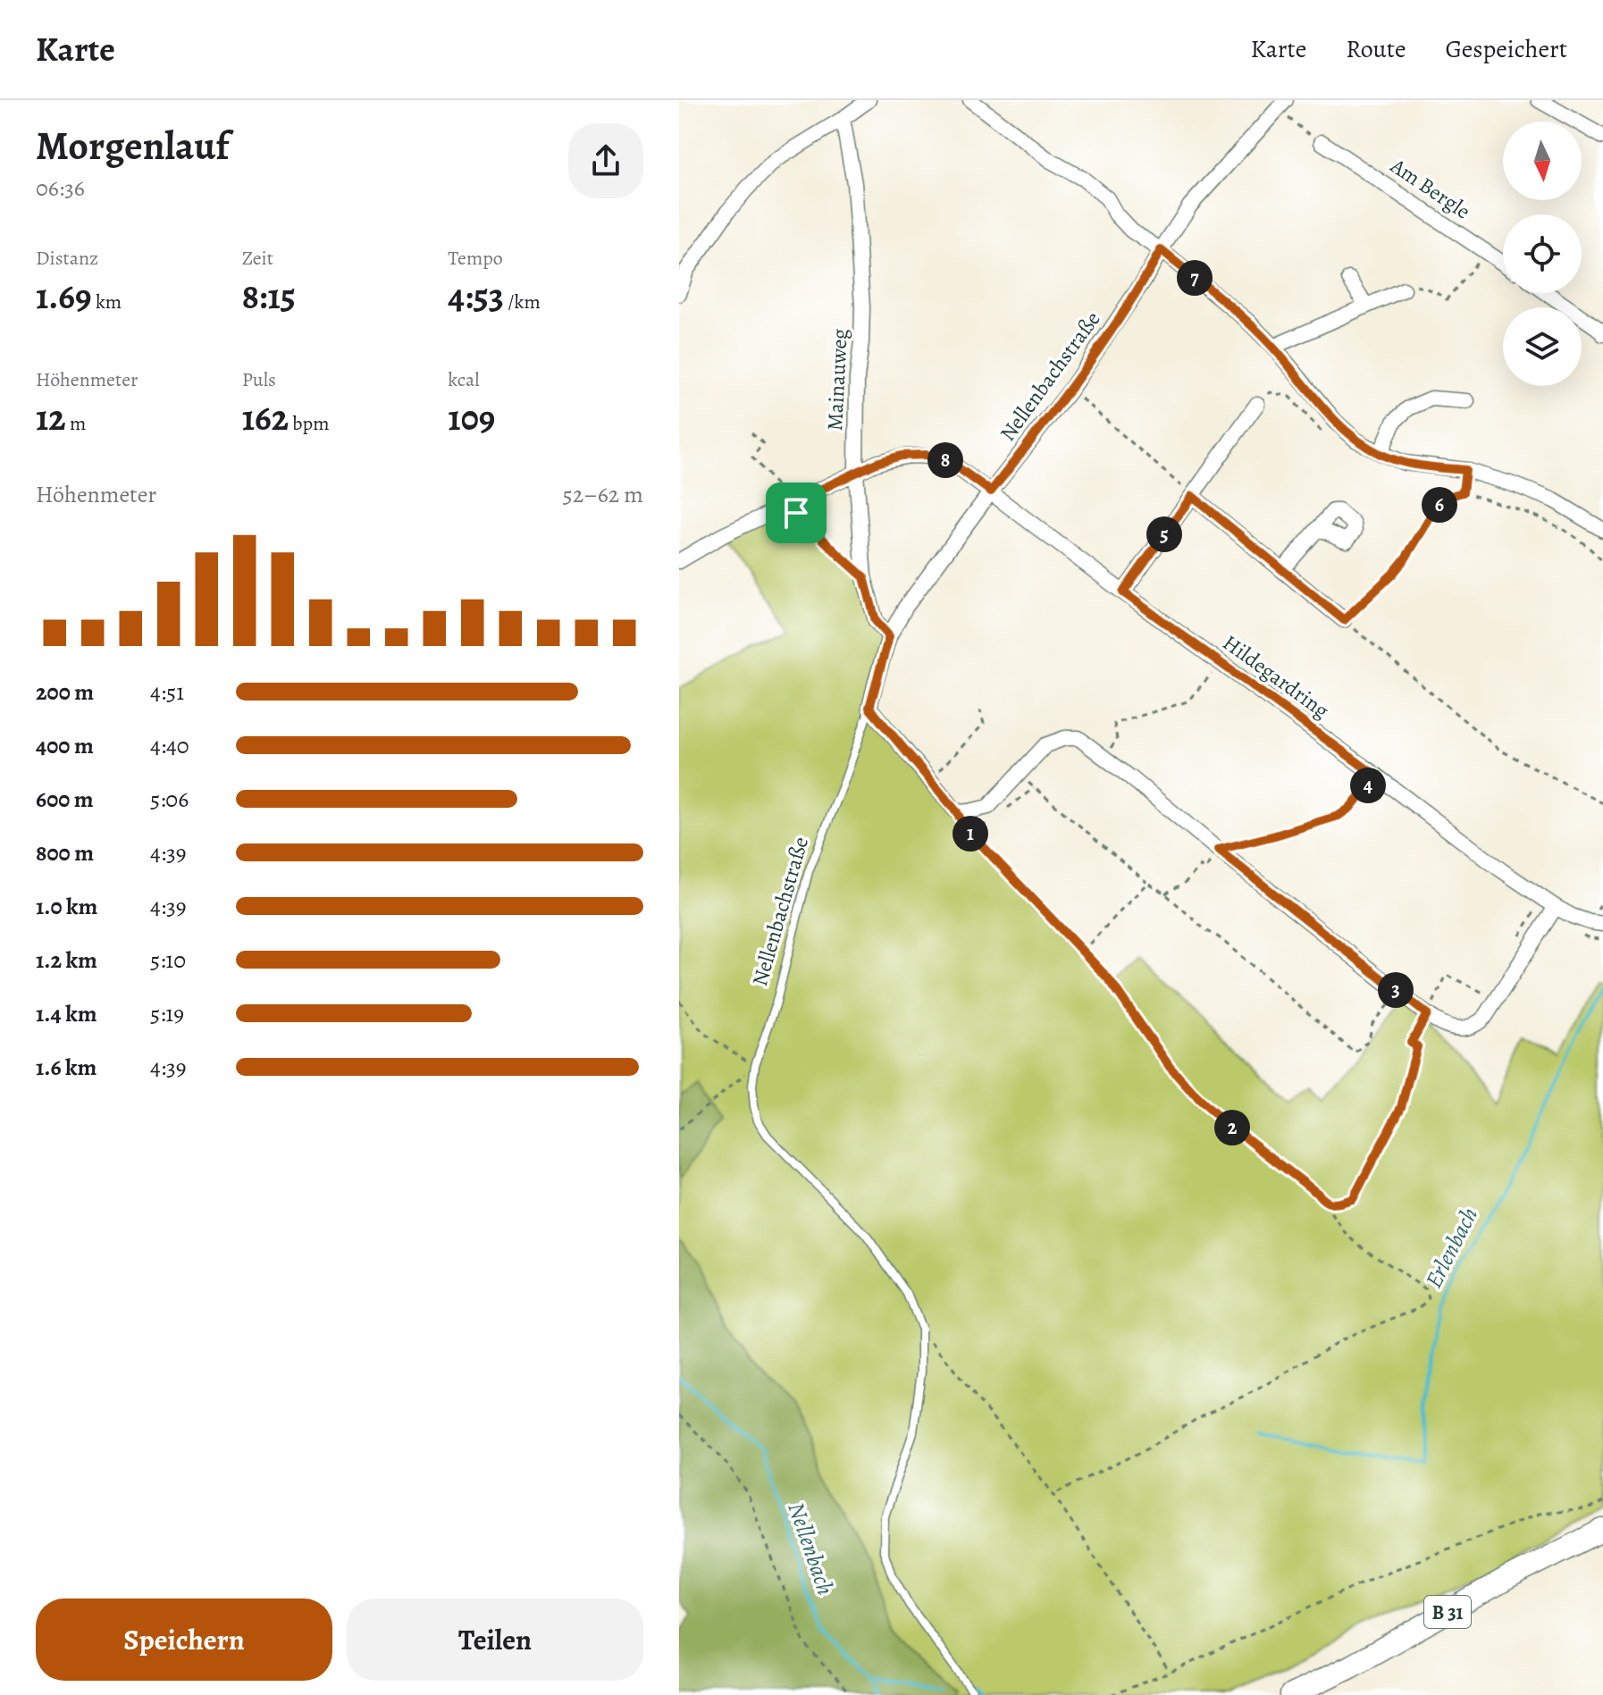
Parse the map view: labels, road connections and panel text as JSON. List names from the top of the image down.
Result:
{
  "streets": {
    "main road": ["B 31"],
    "street": [
      "Am Bergle",
      "Nellenbachstraße",
      "Mainauweg",
      "Hildegardring"
    ]
  },
  "crossings": [
    ["Nellenbachstraße", "Mainauweg"],
    ["Nellenbachstraße", "Hildegardring"],
    ["Mainauweg", "Hildegardring"]
  ],
  "water": ["Erlenbach", "Nellenbach"],
  "north": "bottom",
  "page": {
    "header": "Karte",
    "nav": ["Karte", "Route", "Gespeichert"],
    "heading": ["Morgenlauf", "06:36"],
    "stats": [
      ["Distanz", "1.69 km"],
      ["Zeit", "8:15"],
      ["Tempo", "4:53 /km"],
      ["Höhenmeter", "12 m"],
      ["Puls", "162 bpm"],
      ["kcal", "109"]
    ],
    "pins": [
      "7",
      "8",
      "6",
      "5",
      "4",
      "1",
      "3",
      "2"
    ],
    "chart": ["Höhenmeter", "52–62 m"],
    "list": [
      {
        "name": "200 m",
        "note": "4:51"
      },
      {
        "name": "400 m",
        "note": "4:40"
      },
      {
        "name": "600 m",
        "note": "5:06"
      },
      {
        "name": "800 m",
        "note": "4:39"
      },
      {
        "name": "1.0 km",
        "note": "4:39"
      },
      {
        "name": "1.2 km",
        "note": "5:10"
      },
      {
        "name": "1.4 km",
        "note": "5:19"
      },
      {
        "name": "1.6 km",
        "note": "4:39"
      }
    ],
    "buttons": ["Speichern", "Teilen"]
  }
}
